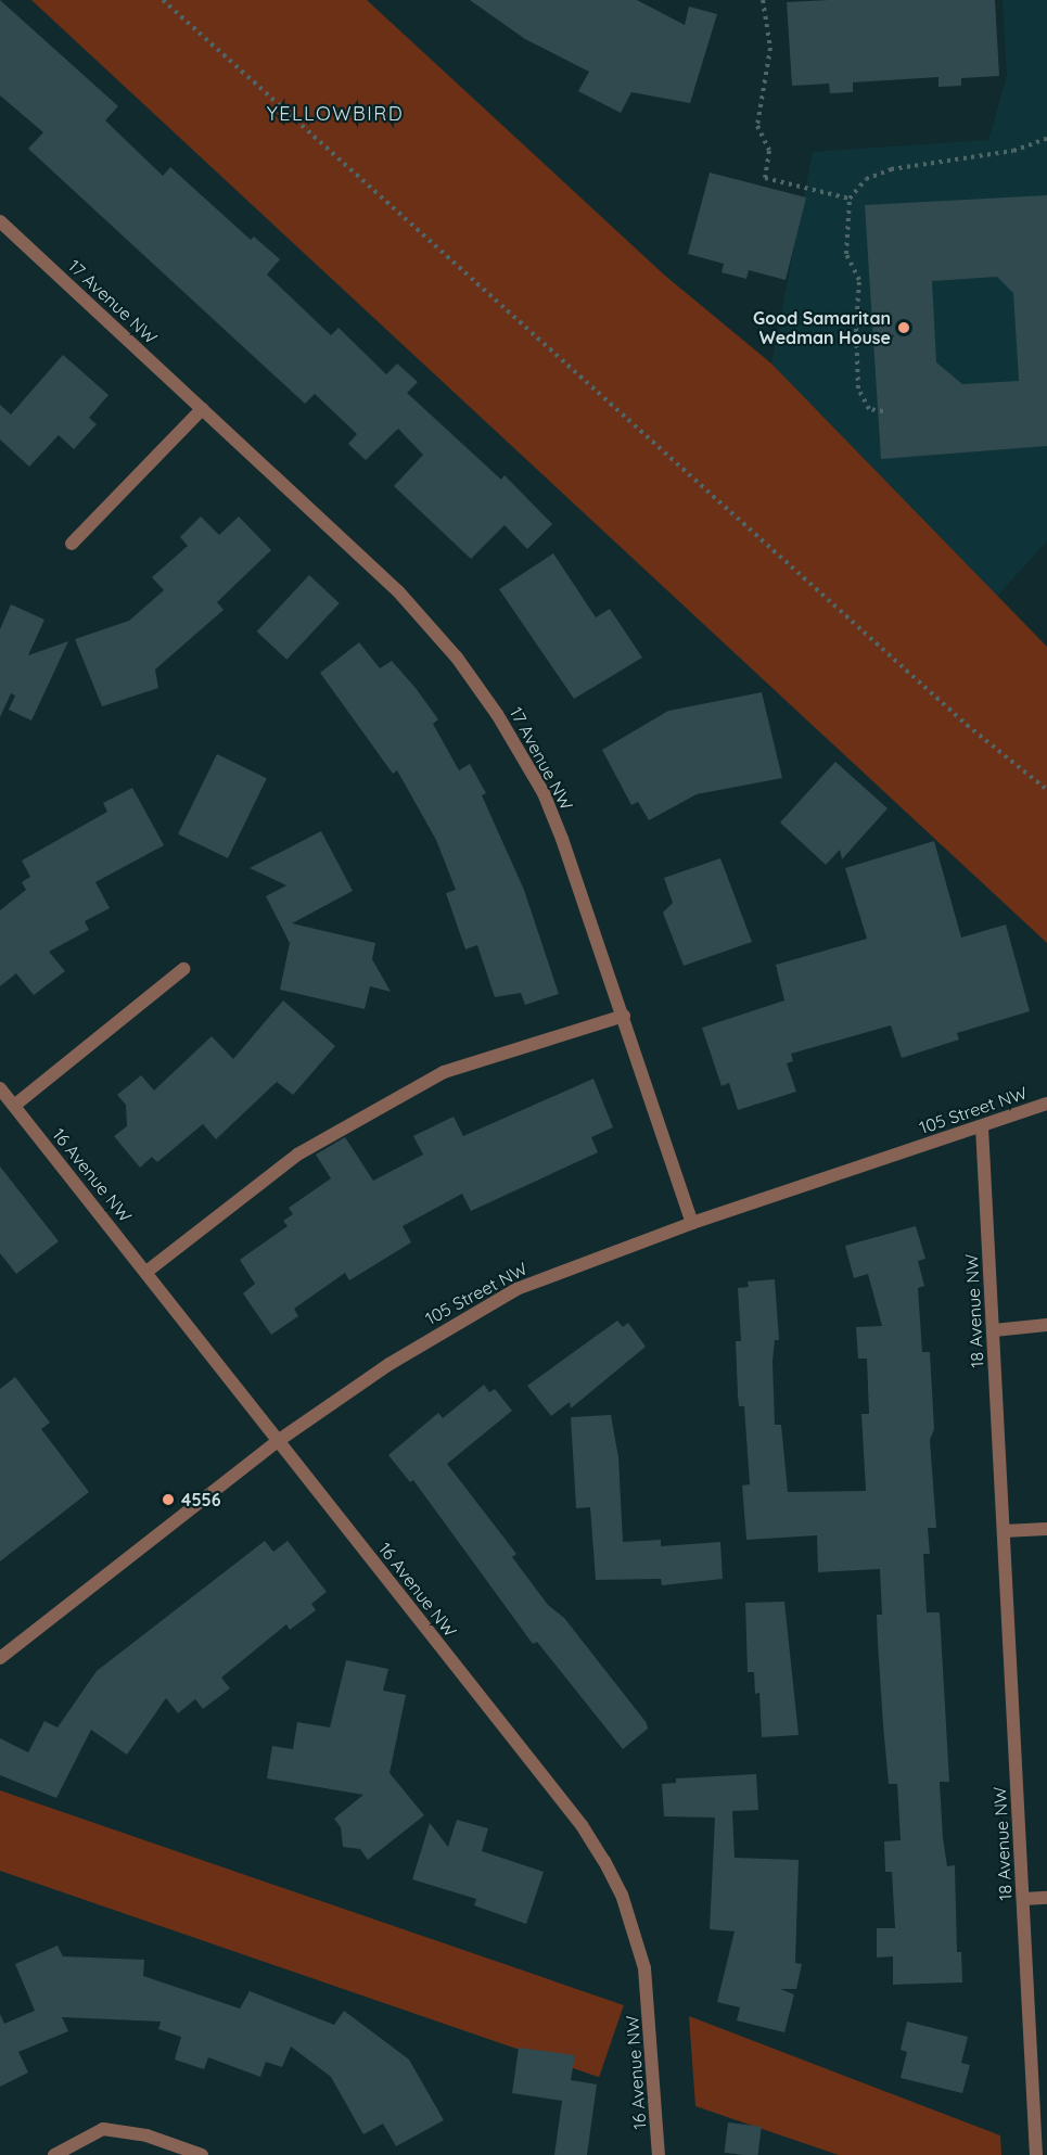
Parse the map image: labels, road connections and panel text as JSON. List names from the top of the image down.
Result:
{
  "streets": {
    "street": [
      "17 Avenue NW",
      "105 Street NW",
      "16 Avenue NW",
      "18 Avenue NW"
    ]
  },
  "crossings": [
    ["17 Avenue NW", "105 Street NW"],
    ["105 Street NW", "16 Avenue NW"],
    ["105 Street NW", "18 Avenue NW"]
  ],
  "districts": ["YELLOWBIRD"],
  "places": ["Good Samaritan Wedman House", "4556"]
}
